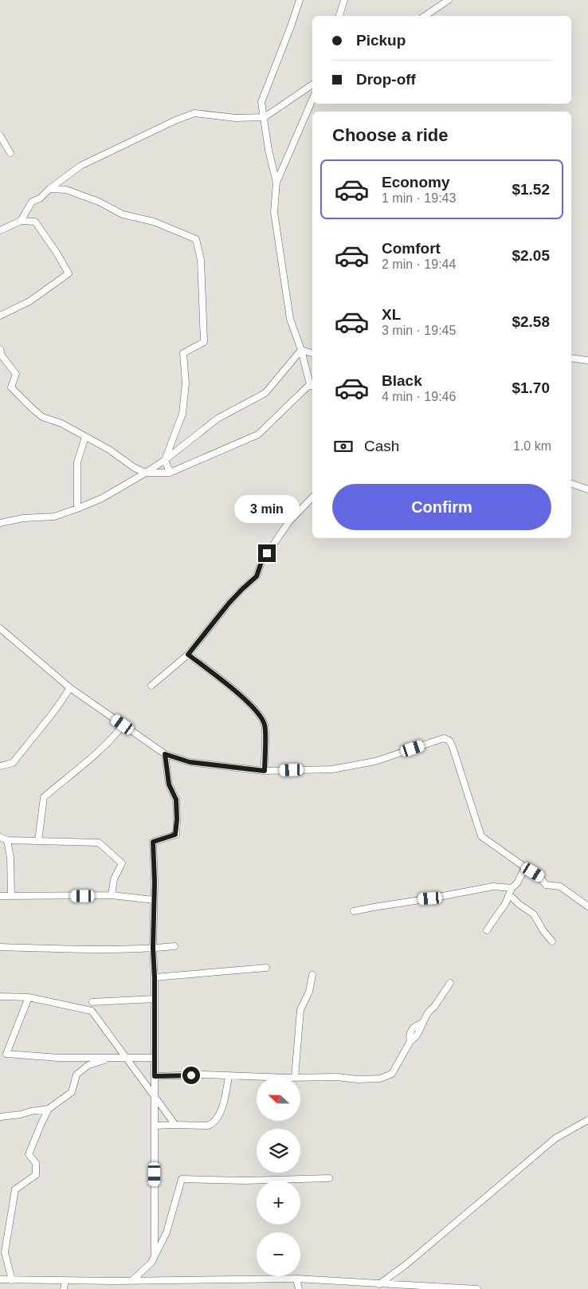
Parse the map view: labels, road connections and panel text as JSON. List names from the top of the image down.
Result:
{
  "north": "left",
  "page": {
    "banner": ["Pickup", "Drop-off"],
    "heading": "Choose a ride",
    "list": [
      {
        "name": "Economy",
        "note": "1 min · 19:43",
        "value": "$1.52"
      },
      {
        "name": "Comfort",
        "note": "2 min · 19:44",
        "value": "$2.05"
      },
      {
        "name": "XL",
        "note": "3 min · 19:45",
        "value": "$2.58"
      },
      {
        "name": "Black",
        "note": "4 min · 19:46",
        "value": "$1.70"
      }
    ],
    "pay": ["Cash", "1.0 km"],
    "buttons": "Confirm",
    "bubble": "3 min",
    "map_buttons": ["+", "−"]
  }
}
